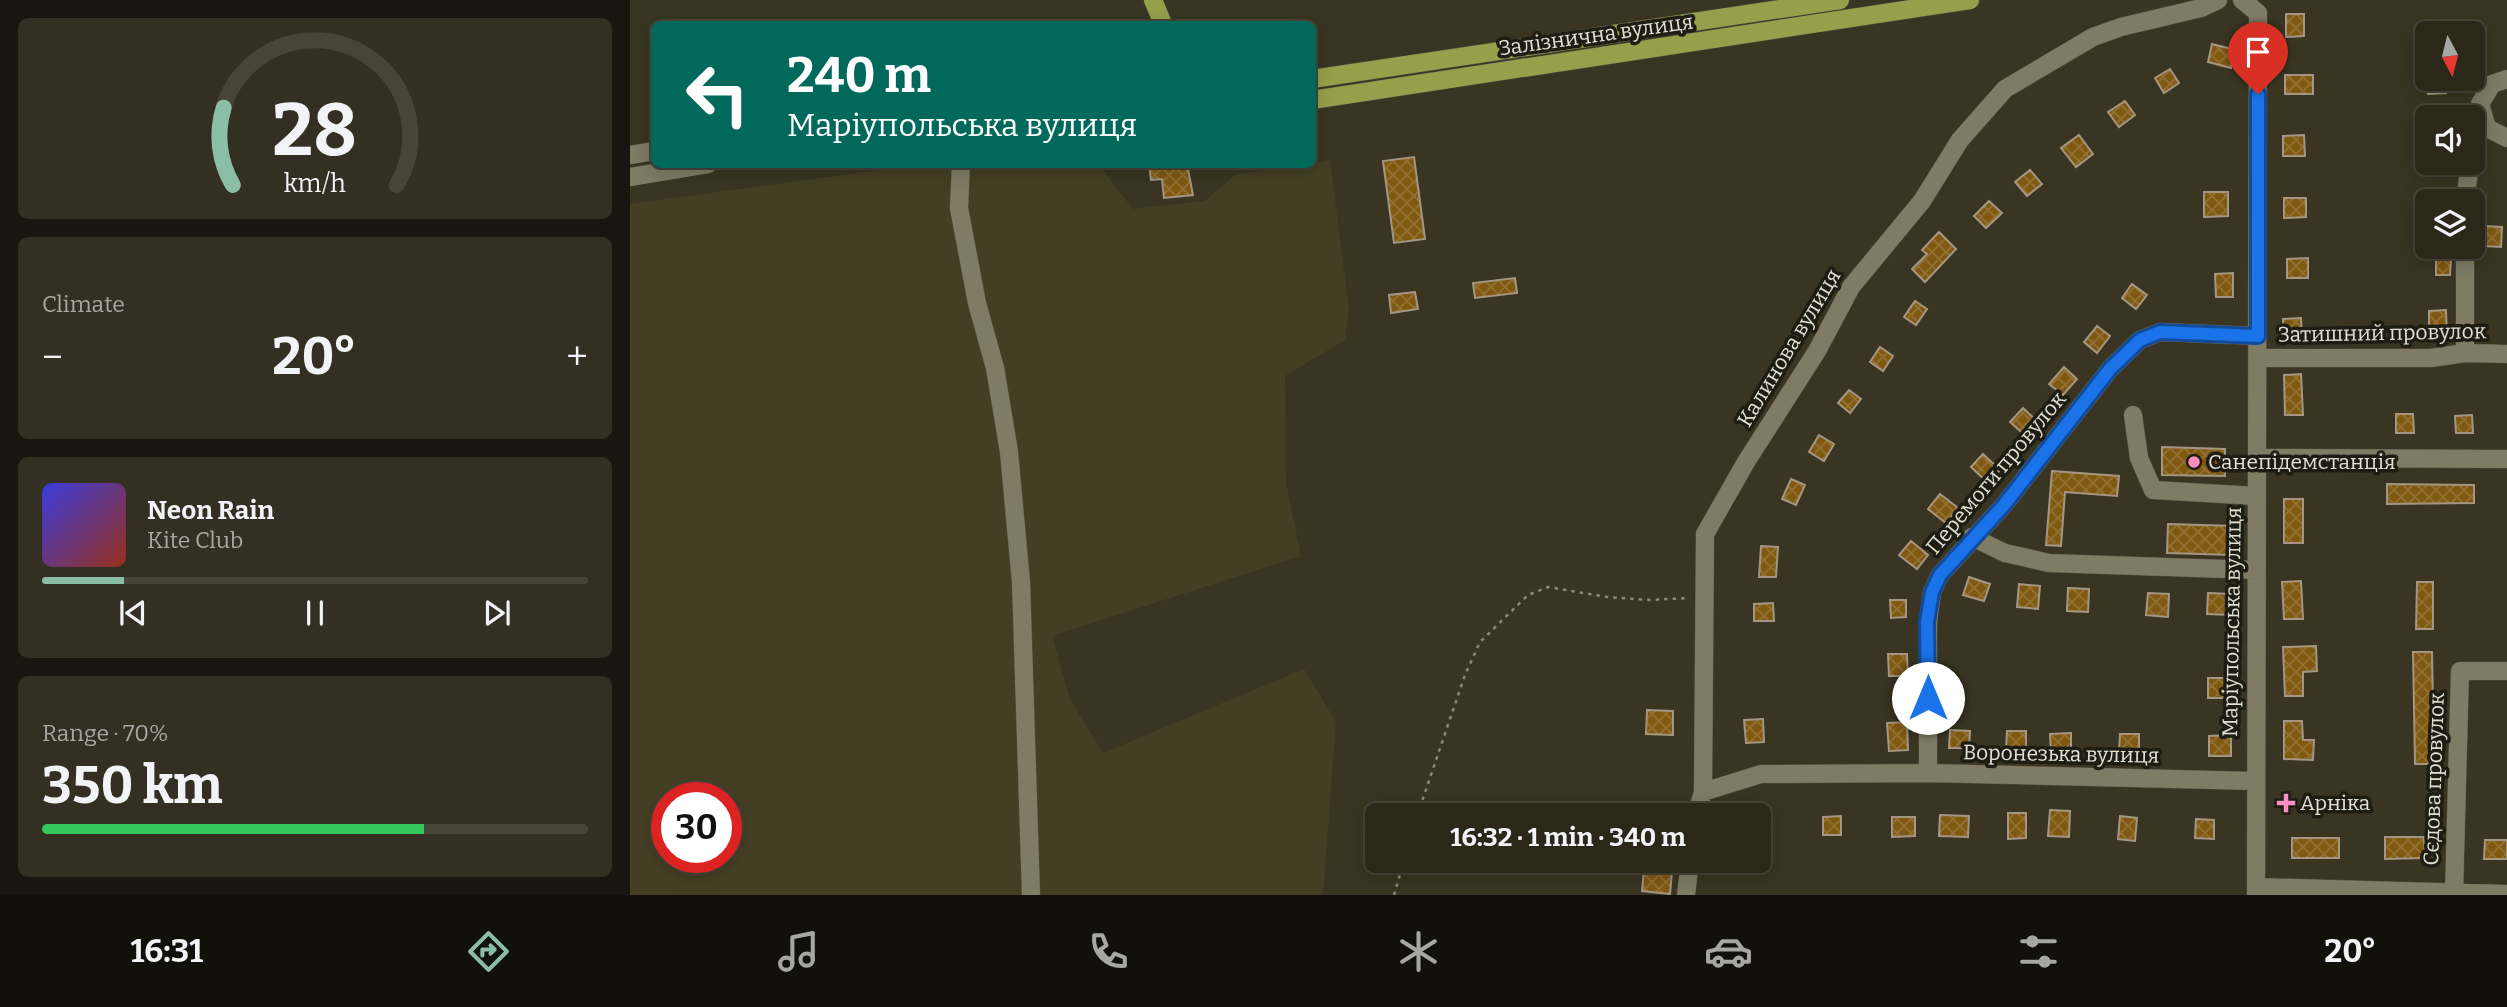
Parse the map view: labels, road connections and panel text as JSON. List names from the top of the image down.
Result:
{
  "streets": {
    "main road": ["Залізнична вулиця"],
    "street": [
      "Затишний провулок",
      "Калинова вулиця",
      "Перемоги провулок",
      "Маріупольська вулиця",
      "Воронезька вулиця",
      "Сєдова провулок"
    ]
  },
  "crossings": [
    ["Затишний провулок", "Маріупольська вулиця"],
    ["Калинова вулиця", "Воронезька вулиця"],
    ["Перемоги провулок", "Маріупольська вулиця"],
    ["Перемоги провулок", "Воронезька вулиця"],
    ["Маріупольська вулиця", "Воронезька вулиця"]
  ],
  "places": {
    "other": ["Санепідемстанція"],
    "health": ["Арніка"]
  },
  "north": "bottom",
  "page": {
    "turn": ["240 m", "Маріупольська вулиця"],
    "tile": [
      "Climate",
      ["Range · 70%", "350 km"]
    ],
    "heat": ["−", "20°", "+"],
    "song": ["Neon Rain", "Kite Club"],
    "limit": "30",
    "trip": "16:32 · 1 min · 340 m",
    "tabs": ["16:31", "20°"],
    "gauge": ["28", "km/h"]
  }
}
